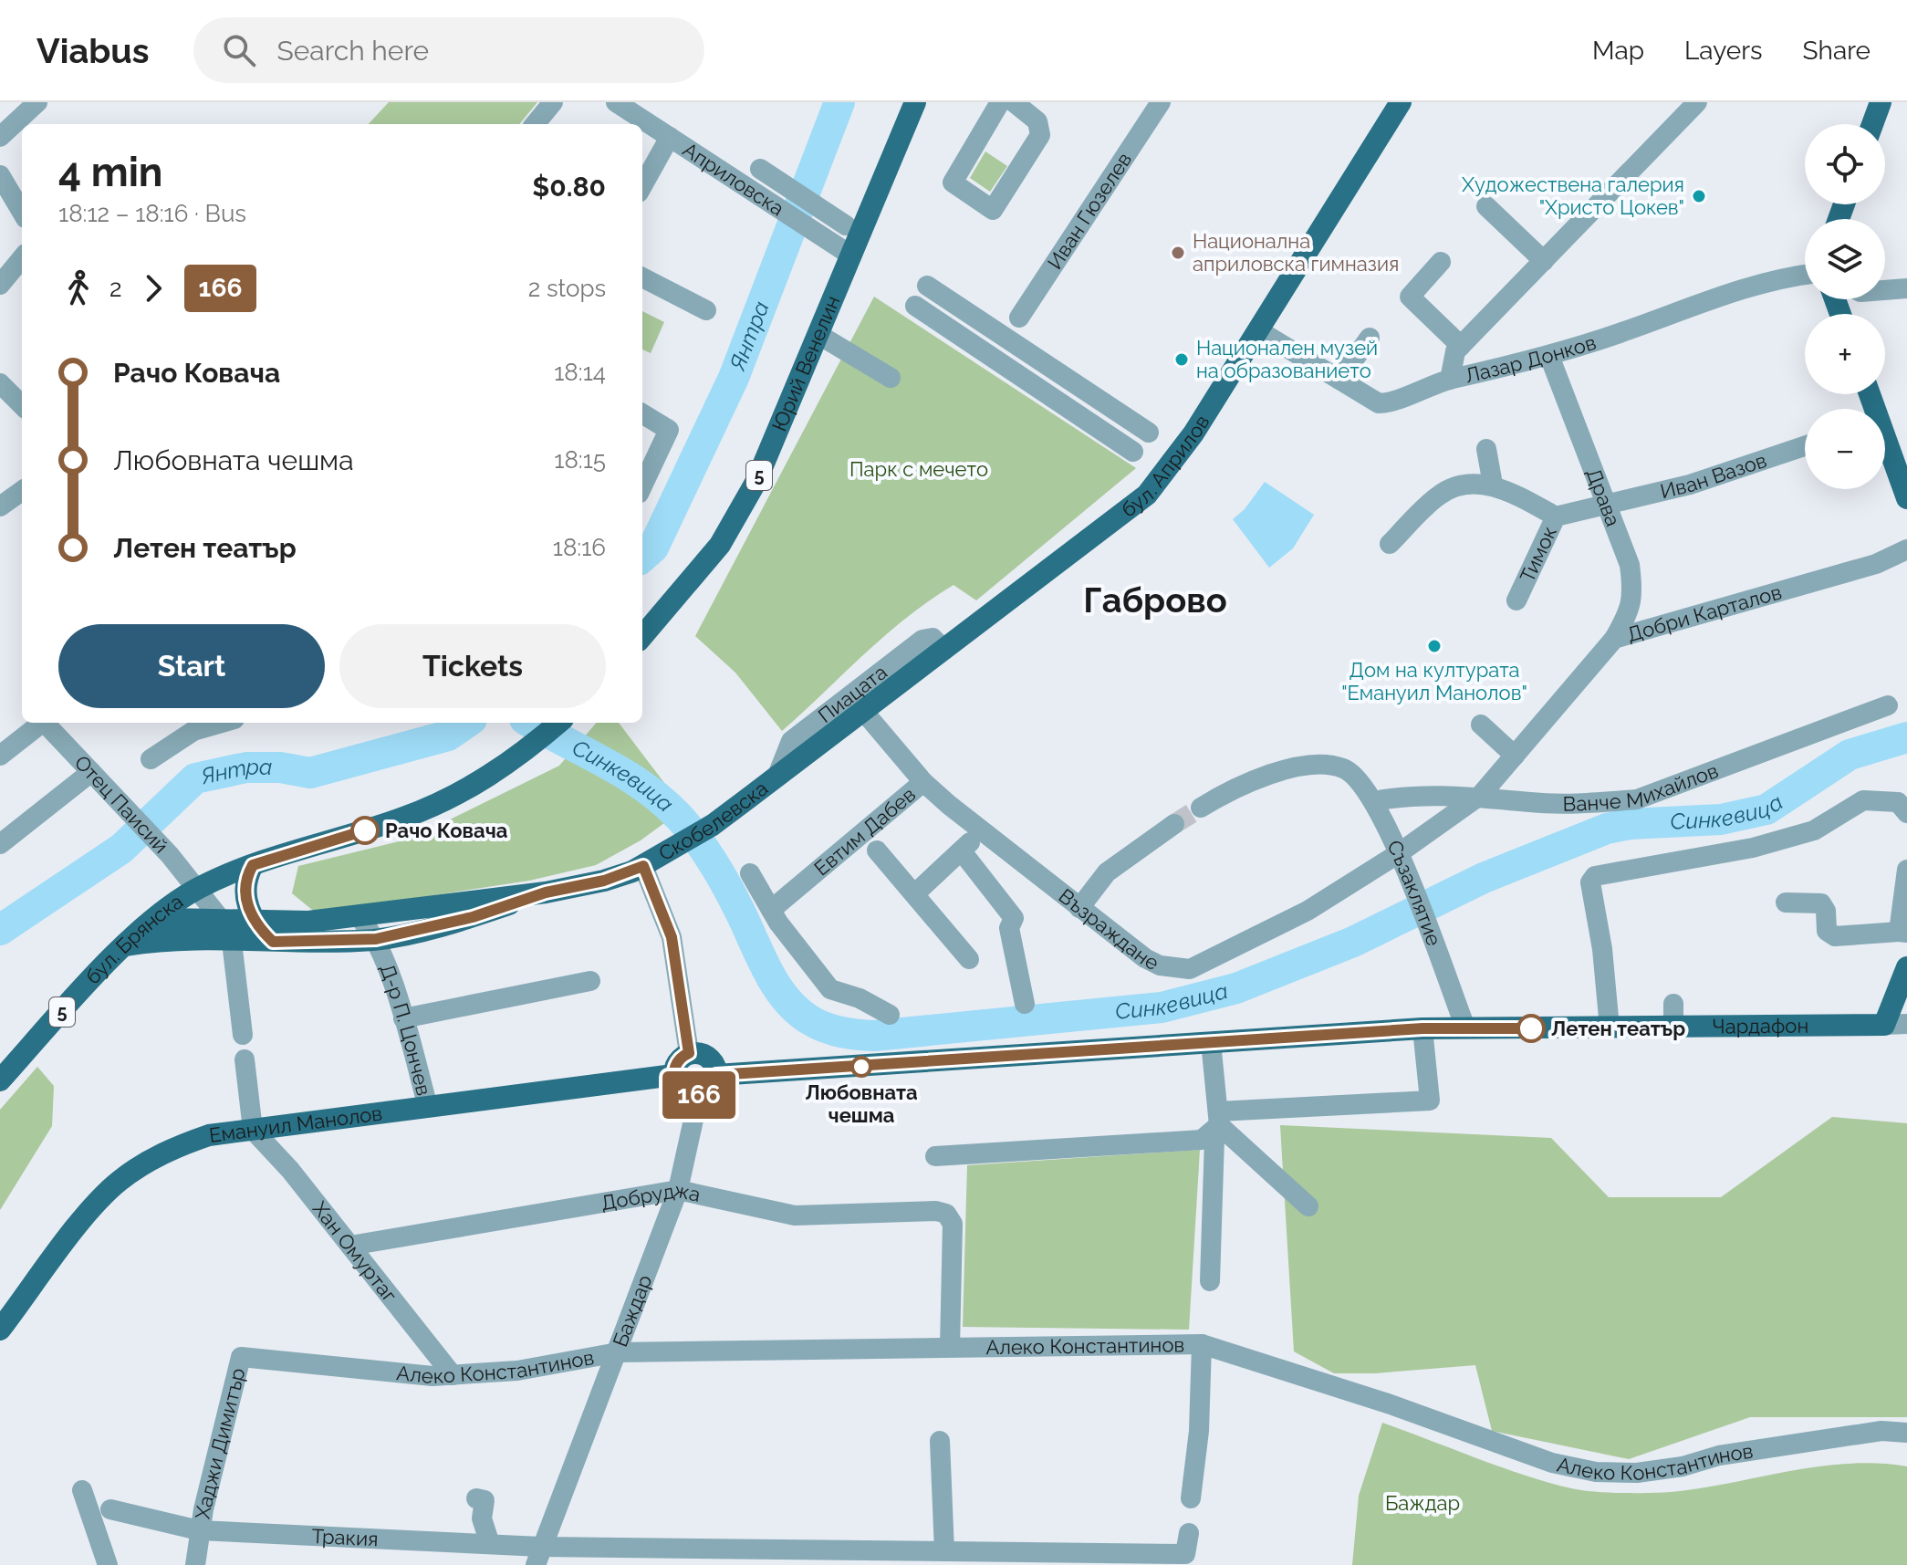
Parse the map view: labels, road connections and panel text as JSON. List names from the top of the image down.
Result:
{
  "streets": {
    "main road": [
      "Юрий Венелин",
      "бул. Априлов",
      "5",
      "Скобелевска",
      "бул. Брянска",
      "Чардафон",
      "Емануил Манолов"
    ],
    "street": [
      "Априловска",
      "Иван Гюзелев",
      "Лазар Донков",
      "Иван Вазов",
      "Драва",
      "Тимок",
      "Добри Карталов",
      "Пиацата",
      "Ванче Михайлов",
      "Отец Паисий",
      "Евтим Дабев",
      "Съзаклятие",
      "Възраждане",
      "Д-р П. Цончев",
      "Добруджа",
      "Хан Омуртаг",
      "Баждар",
      "Алеко Константинов",
      "Хаджи Димитър",
      "Тракия"
    ]
  },
  "crossings": [
    ["Априловска", "Юрий Венелин"],
    ["Лазар Донков", "бул. Априлов"],
    ["Лазар Донков", "Драва"],
    ["бул. Априлов", "Пиацата"],
    ["бул. Априлов", "Скобелевска"],
    ["бул. Априлов", "Възраждане"],
    ["Иван Вазов", "Драва"],
    ["Иван Вазов", "Тимок"],
    ["5", "бул. Брянска"],
    ["Драва", "Тимок"],
    ["Драва", "Добри Карталов"],
    ["Добри Карталов", "Ванче Михайлов"],
    ["Пиацата", "Скобелевска"],
    ["Ванче Михайлов", "Съзаклятие"],
    ["Отец Паисий", "Скобелевска"],
    ["Отец Паисий", "бул. Брянска"],
    ["Скобелевска", "Възраждане"],
    ["Скобелевска", "бул. Брянска"],
    ["Скобелевска", "Д-р П. Цончев"],
    ["Евтим Дабев", "Възраждане"],
    ["Съзаклятие", "Възраждане"],
    ["Съзаклятие", "Чардафон"],
    ["Чардафон", "Емануил Манолов"],
    ["Чардафон", "Баждар"],
    ["Д-р П. Цончев", "Емануил Манолов"],
    ["Емануил Манолов", "Хан Омуртаг"],
    ["Емануил Манолов", "Баждар"],
    ["Добруджа", "Хан Омуртаг"],
    ["Добруджа", "Баждар"],
    ["Добруджа", "Алеко Константинов"],
    ["Хан Омуртаг", "Алеко Константинов"],
    ["Баждар", "Алеко Константинов"],
    ["Баждар", "Тракия"],
    ["Алеко Константинов", "Хаджи Димитър"],
    ["Хаджи Димитър", "Тракия"]
  ],
  "districts": ["Габрово"],
  "water": ["Янтра", "Синкевица"],
  "parks": ["Парк с мечето", "Баждар"],
  "places": [
    "Художествена галерия \"Христо Цокев\"",
    "Национална априловска гимназия",
    "Национален музей на образованието",
    "Дом на културата \"Емануил Манолов\"",
    "Рачо Ковача",
    "Летен театър",
    "Любовната чешма"
  ],
  "lines": ["bus line 166"],
  "page": {
    "header": "Viabus",
    "search": "Search here",
    "nav": ["Map", "Layers", "Share"],
    "on_map": "166",
    "map_buttons": ["+", "−"],
    "heading": ["4 min", "18:12 – 18:16 · Bus", "$0.80"],
    "legs": ["2", "166", "2 stops"],
    "list": [
      {
        "name": "Рачо Ковача",
        "value": "18:14"
      },
      {
        "name": "Любовната чешма",
        "value": "18:15"
      },
      {
        "name": "Летен театър",
        "value": "18:16"
      }
    ],
    "buttons": ["Start", "Tickets"]
  }
}
